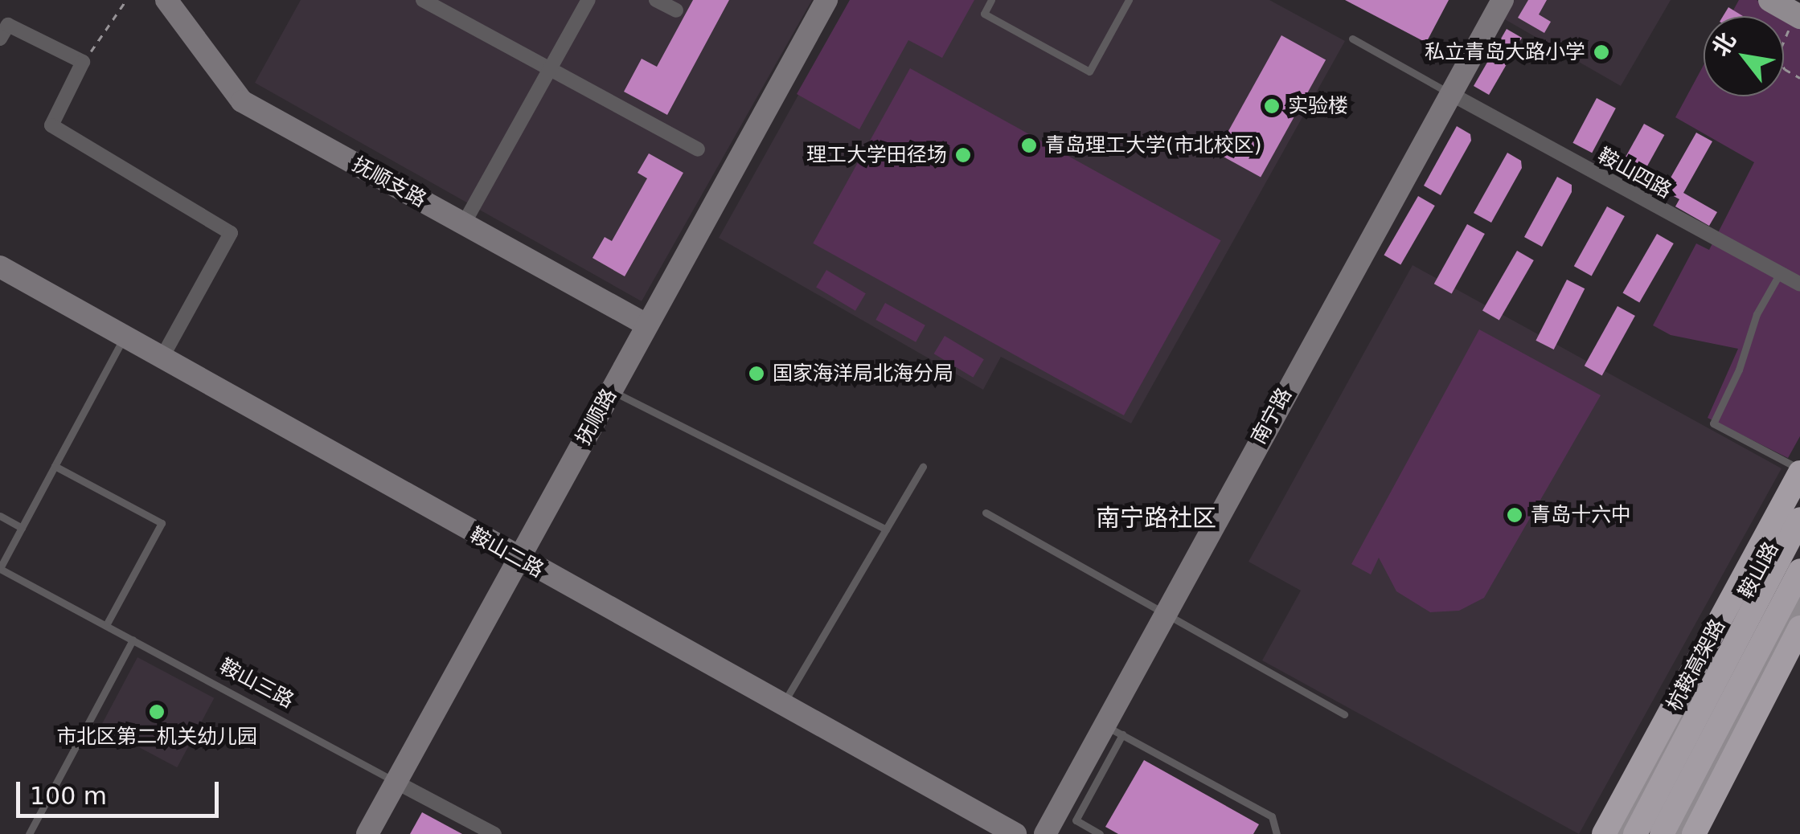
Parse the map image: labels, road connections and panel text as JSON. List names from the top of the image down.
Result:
{
  "streets": {
    "highway": ["杭鞍高架路"],
    "main road": ["鞍山路"],
    "street": [
      "鞍山四路",
      "抚顺支路",
      "南宁路",
      "抚顺路",
      "鞍山二路",
      "鞍山三路"
    ]
  },
  "crossings": [
    ["鞍山四路", "南宁路"],
    ["抚顺支路", "抚顺路"],
    ["抚顺路", "鞍山二路"],
    ["抚顺路", "鞍山三路"]
  ],
  "districts": ["南宁路社区"],
  "places": [
    "私立青岛大路小学",
    "实验楼",
    "青岛理工大学(市北校区)",
    "理工大学田径场",
    "国家海洋局北海分局",
    "青岛十六中",
    "市北区第二机关幼儿园"
  ],
  "scale_bar": "100 m",
  "north": "top left"
}
